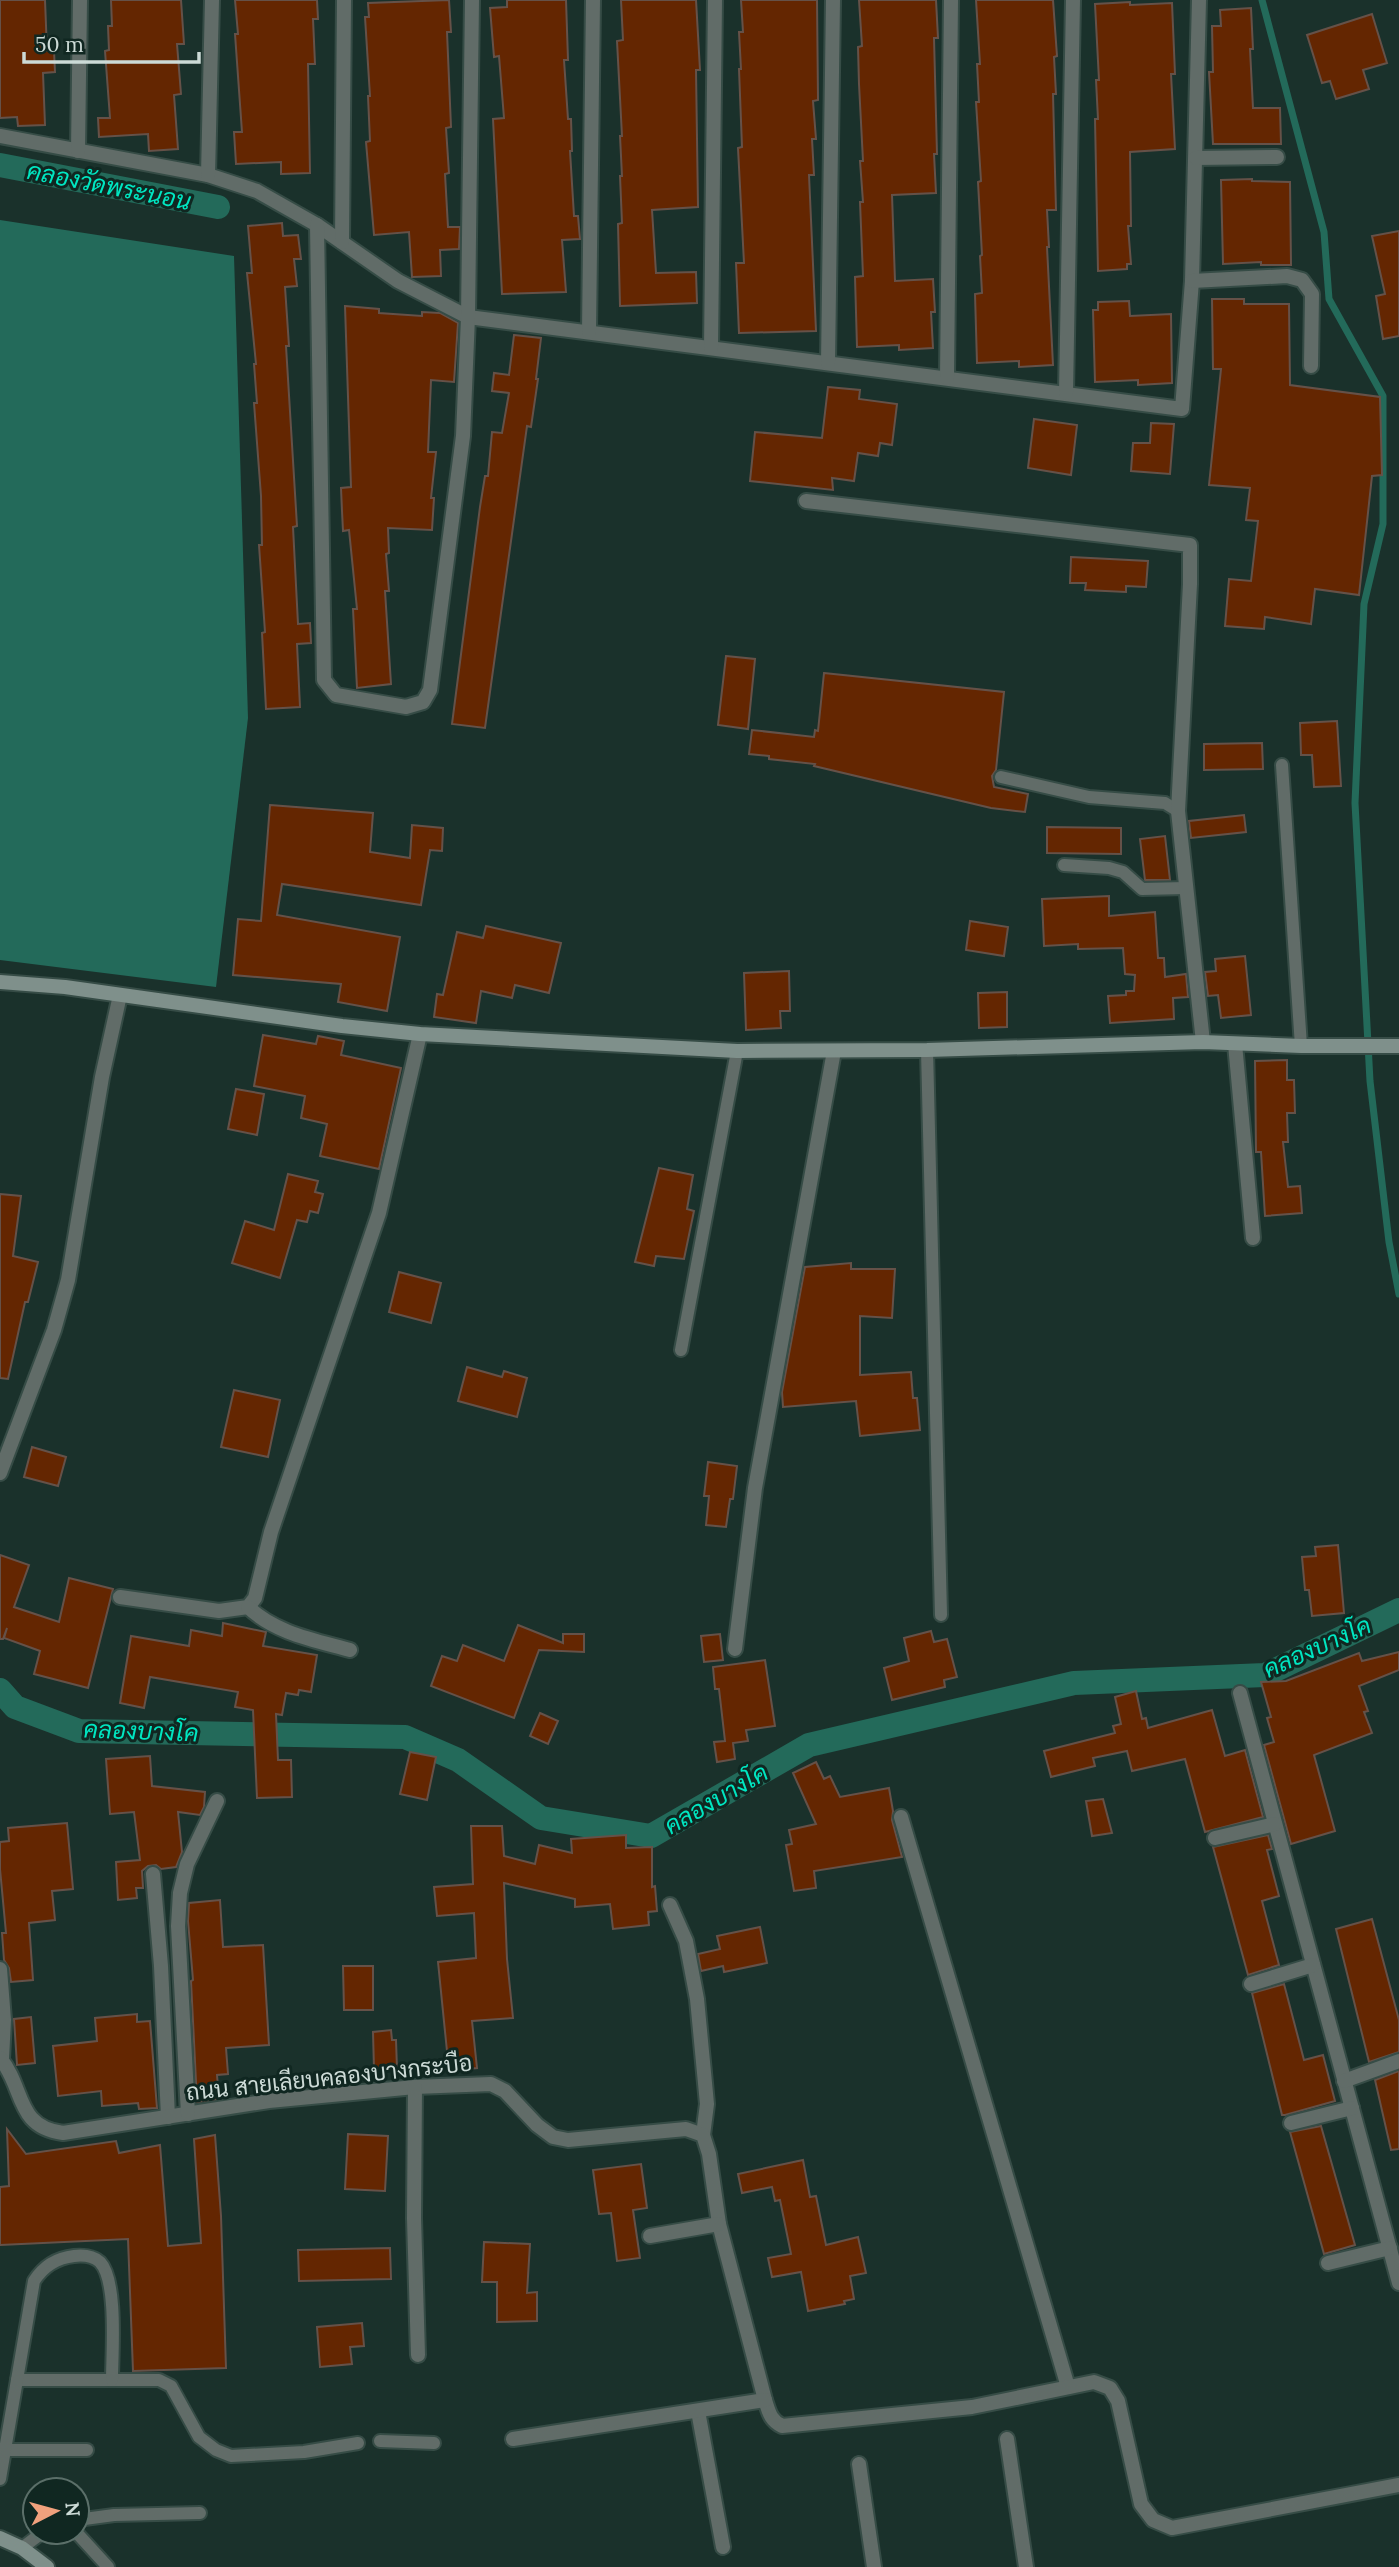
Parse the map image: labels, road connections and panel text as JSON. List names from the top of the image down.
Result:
{
  "streets": {
    "street": ["ถนน สายเลียบคลองบางกระบือ"]
  },
  "water": ["คลองวัดพระนอน", "คลองบางโค"],
  "scale_bar": "50 m",
  "north": "right"
}
